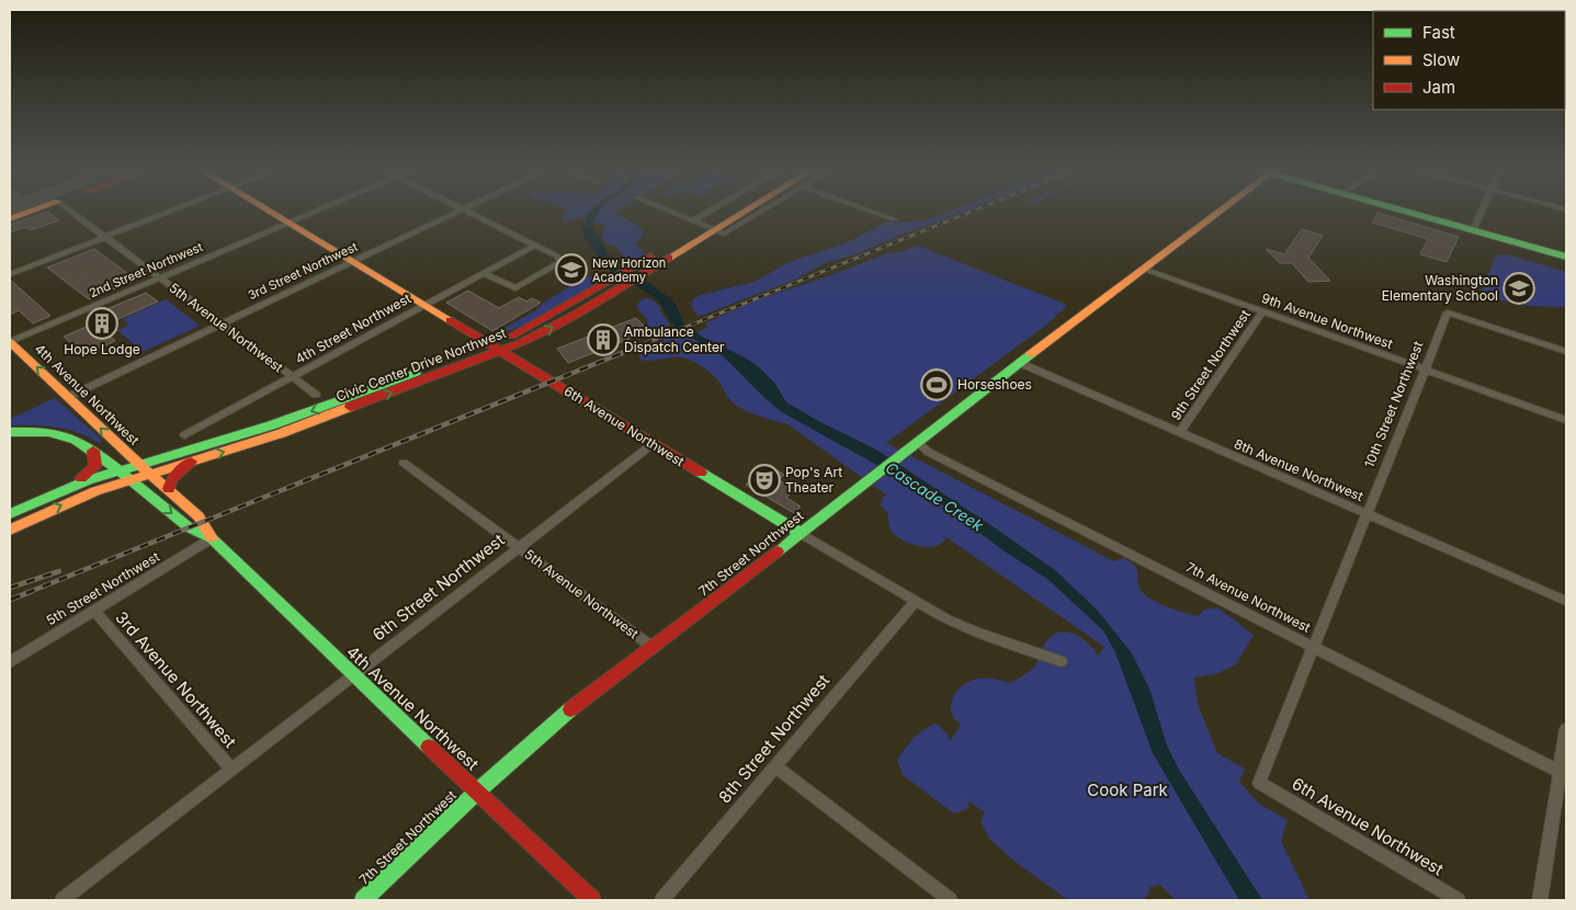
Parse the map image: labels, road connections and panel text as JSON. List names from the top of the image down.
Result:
{
  "streets": {
    "main road": [
      "Civic Center Drive Northwest",
      "4th Avenue Northwest",
      "6th Avenue Northwest",
      "7th Street Northwest"
    ],
    "street": [
      "2nd Street Northwest",
      "3rd Street Northwest",
      "9th Avenue Northwest",
      "5th Avenue Northwest",
      "4th Street Northwest",
      "9th Street Northwest",
      "10th Street Northwest",
      "8th Avenue Northwest",
      "6th Street Northwest",
      "5th Street Northwest",
      "7th Avenue Northwest",
      "3rd Avenue Northwest",
      "8th Street Northwest"
    ]
  },
  "crossings": [
    ["2nd Street Northwest", "5th Avenue Northwest"],
    ["2nd Street Northwest", "4th Avenue Northwest"],
    ["2nd Street Northwest", "6th Avenue Northwest"],
    ["3rd Street Northwest", "5th Avenue Northwest"],
    ["3rd Street Northwest", "4th Avenue Northwest"],
    ["3rd Street Northwest", "6th Avenue Northwest"],
    ["9th Avenue Northwest", "9th Street Northwest"],
    ["9th Avenue Northwest", "10th Street Northwest"],
    ["9th Avenue Northwest", "7th Street Northwest"],
    ["5th Avenue Northwest", "4th Street Northwest"],
    ["5th Avenue Northwest", "7th Street Northwest"],
    ["5th Avenue Northwest", "6th Street Northwest"],
    ["4th Street Northwest", "6th Avenue Northwest"],
    ["Civic Center Drive Northwest", "4th Avenue Northwest"],
    ["Civic Center Drive Northwest", "6th Avenue Northwest"],
    ["9th Street Northwest", "8th Avenue Northwest"],
    ["4th Avenue Northwest", "7th Street Northwest"],
    ["4th Avenue Northwest", "6th Street Northwest"],
    ["4th Avenue Northwest", "5th Street Northwest"],
    ["10th Street Northwest", "6th Avenue Northwest"],
    ["10th Street Northwest", "8th Avenue Northwest"],
    ["10th Street Northwest", "7th Avenue Northwest"],
    ["6th Avenue Northwest", "7th Street Northwest"],
    ["6th Avenue Northwest", "6th Street Northwest"],
    ["6th Avenue Northwest", "8th Street Northwest"],
    ["8th Avenue Northwest", "7th Street Northwest"],
    ["7th Street Northwest", "7th Avenue Northwest"],
    ["6th Street Northwest", "3rd Avenue Northwest"],
    ["5th Street Northwest", "3rd Avenue Northwest"]
  ],
  "water": ["Cascade Creek"],
  "parks": ["Cook Park"],
  "places": {
    "school or university": ["New Horizon Academy", "Washington Elementary School"],
    "building": ["Hope Lodge", "Ambulance Dispatch Center"],
    "sports": ["Horseshoes"],
    "theatre": ["Pop's Art Theater"]
  },
  "legend": ["Fast", "Slow", "Jam"]
}
